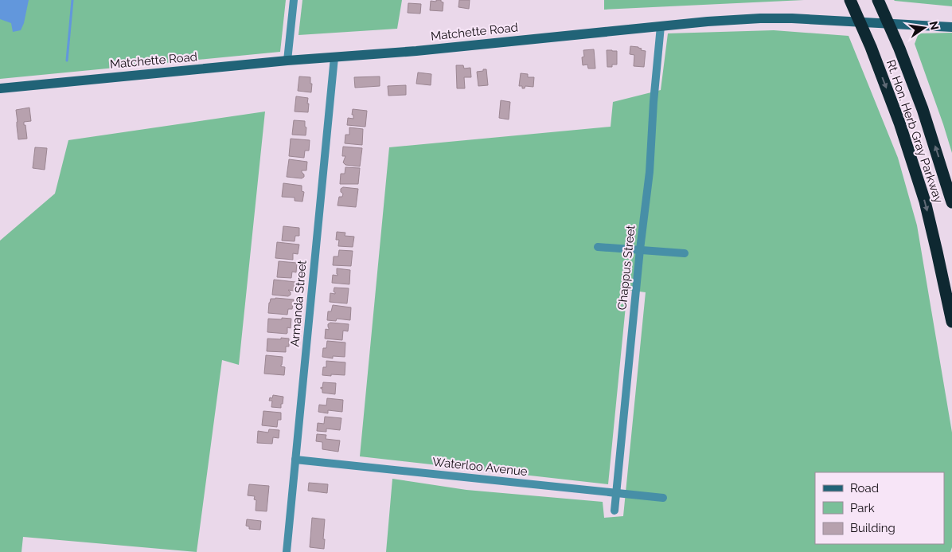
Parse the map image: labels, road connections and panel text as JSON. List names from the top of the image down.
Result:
{
  "streets": {
    "highway": ["Rt. Hon. Herb Gray Parkway"],
    "street": [
      "Matchette Road",
      "Chappus Street",
      "Armanda Street",
      "Waterloo Avenue"
    ]
  },
  "crossings": [
    ["Matchette Road", "Chappus Street"],
    ["Matchette Road", "Armanda Street"],
    ["Chappus Street", "Waterloo Avenue"],
    ["Armanda Street", "Waterloo Avenue"]
  ],
  "legend": ["Road", "Park", "Building"],
  "north": "right"
}
